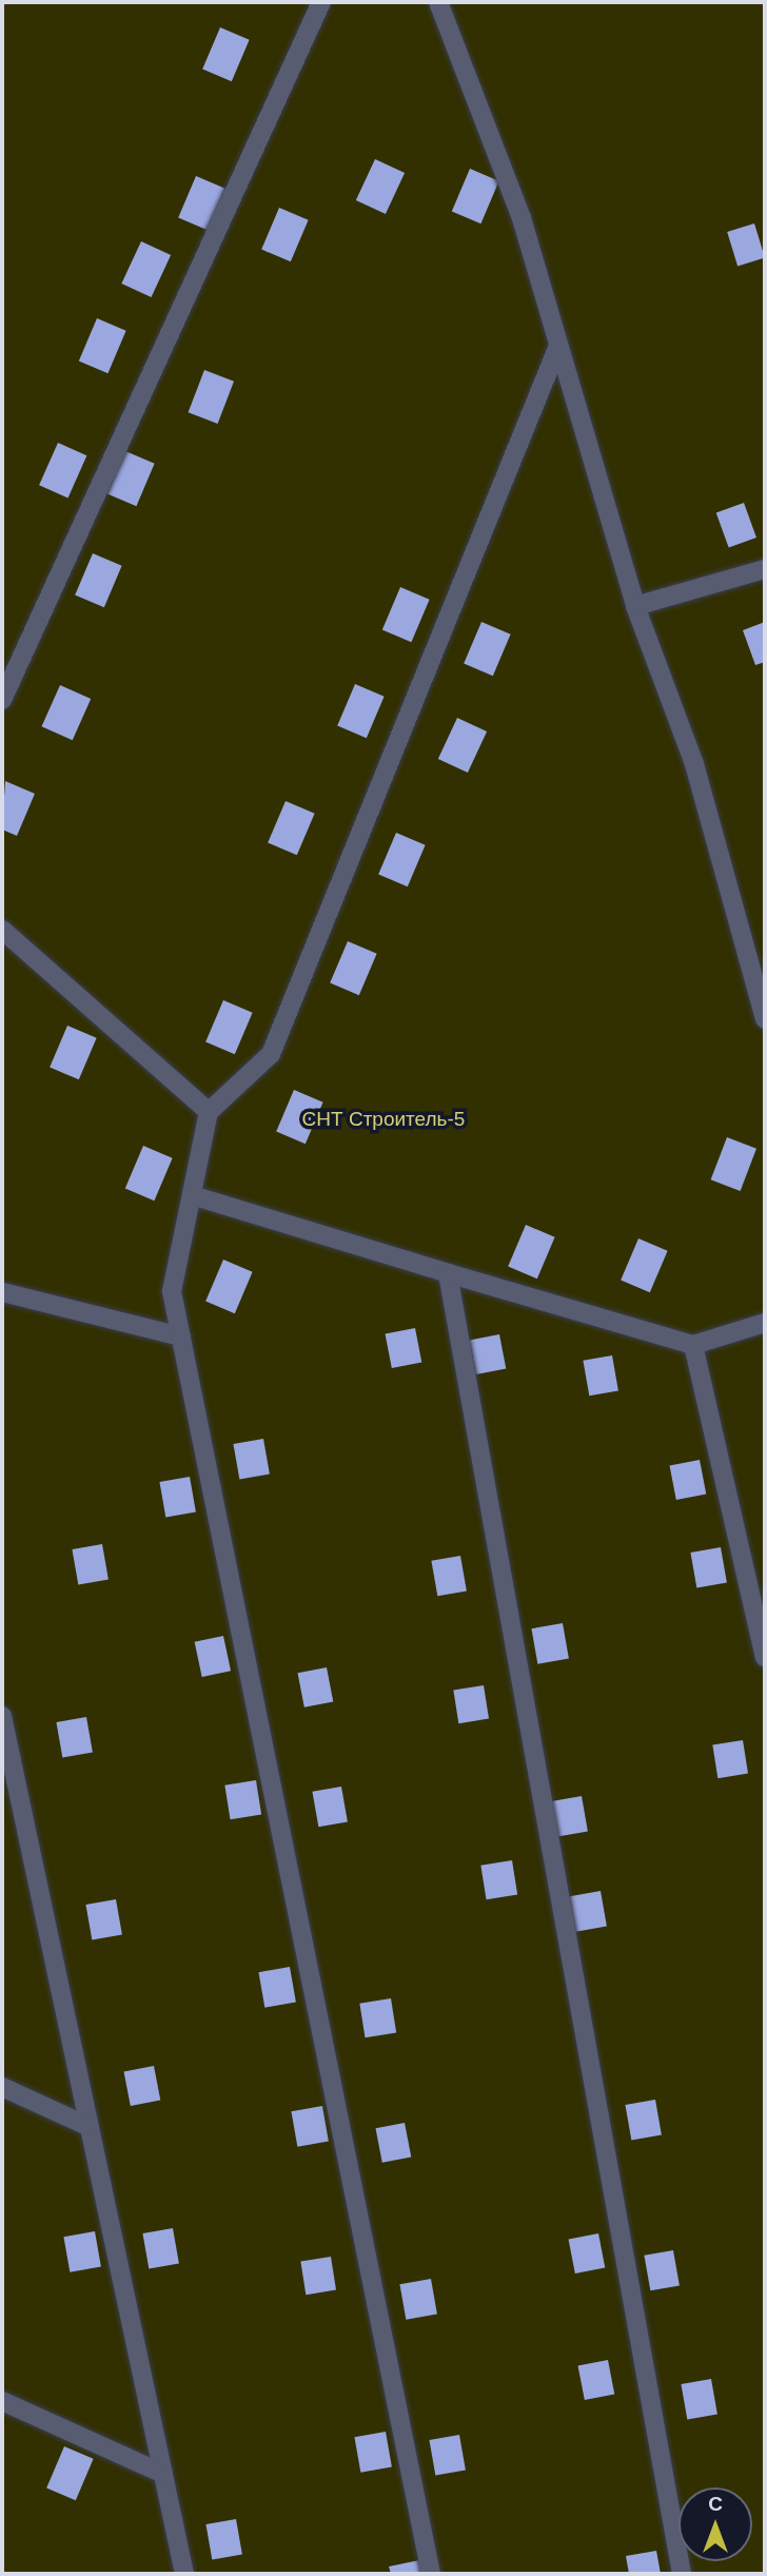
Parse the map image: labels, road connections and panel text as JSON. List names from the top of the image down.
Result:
{
  "parks": ["СНТ Строитель-5"],
  "north": "top"
}
